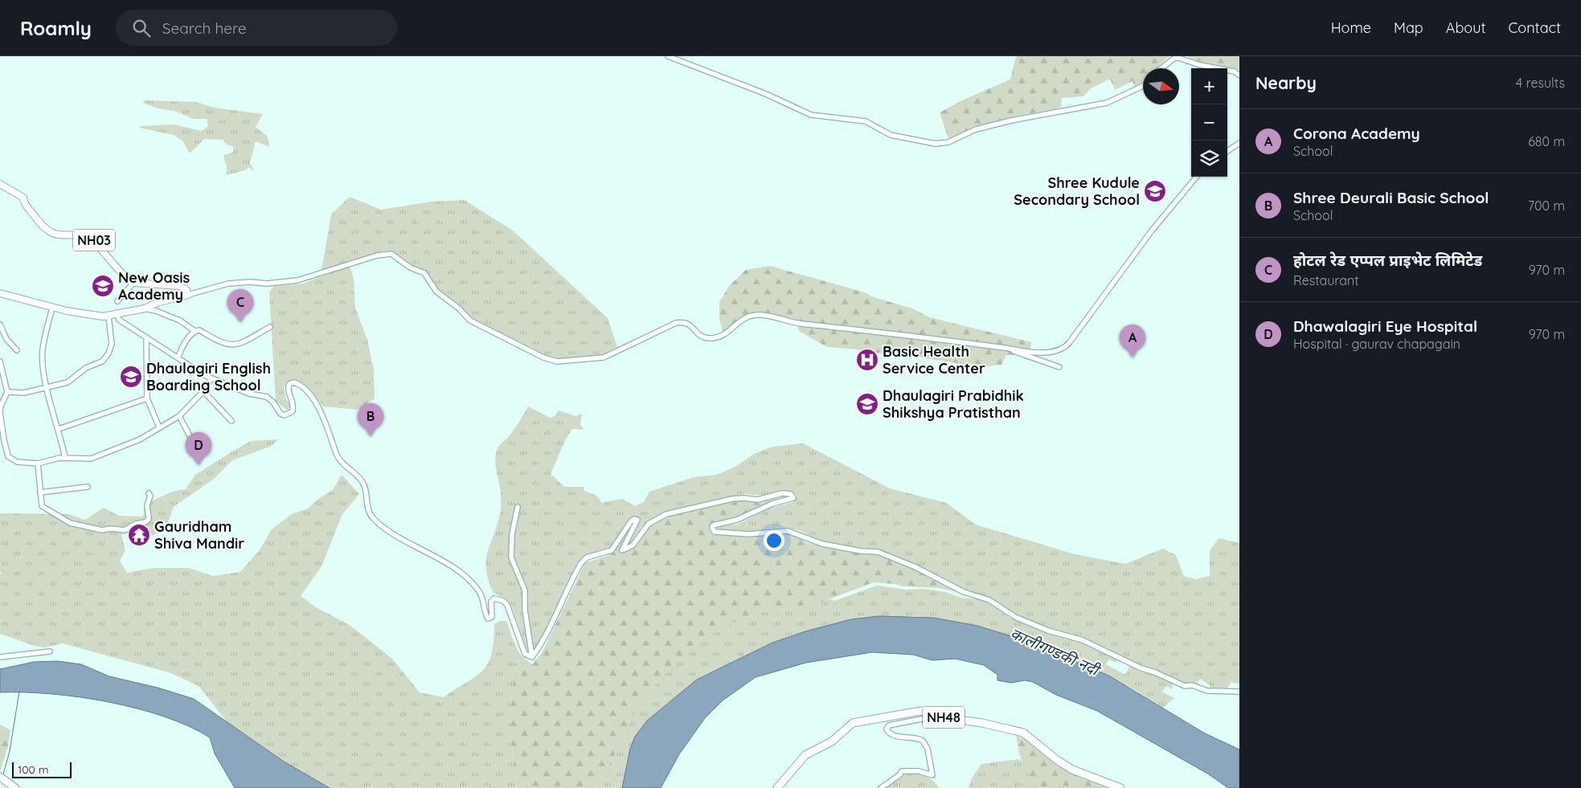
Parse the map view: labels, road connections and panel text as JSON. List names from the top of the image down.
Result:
{
  "streets": {
    "highway": ["NH48"],
    "main road": ["NH03"]
  },
  "water": ["कालीगण्डकी नदी"],
  "places": {
    "school or university": [
      "Shree Kudule Secondary School",
      "New Oasis Academy",
      "Dhaulagiri English Boarding School",
      "Dhaulagiri Prabidhik Shikshya Pratisthan"
    ],
    "hospital": ["Basic Health Service Center"],
    "temple": ["Gauridham Shiva Mandir"]
  },
  "scale_bar": "100 m",
  "north": "right",
  "page": {
    "header": "Roamly",
    "search": "Search here",
    "nav": [
      "Home",
      "Map",
      "About",
      "Contact"
    ],
    "heading": ["Nearby", "4 results"],
    "map_buttons": ["+", "−"],
    "list": [
      {
        "mark": "A",
        "name": "Corona Academy",
        "note": "School",
        "value": "680 m"
      },
      {
        "mark": "B",
        "name": "Shree Deurali Basic School",
        "note": "School",
        "value": "700 m"
      },
      {
        "mark": "C",
        "name": "होटल रेड एप्पल प्राइभेट लिमिटेड",
        "note": "Restaurant",
        "value": "970 m"
      },
      {
        "mark": "D",
        "name": "Dhawalagiri Eye Hospital",
        "note": "Hospital · gaurav chapagain",
        "value": "970 m"
      }
    ],
    "pins": [
      "C",
      "A",
      "B",
      "D"
    ],
    "scale": "100 m"
  }
}
